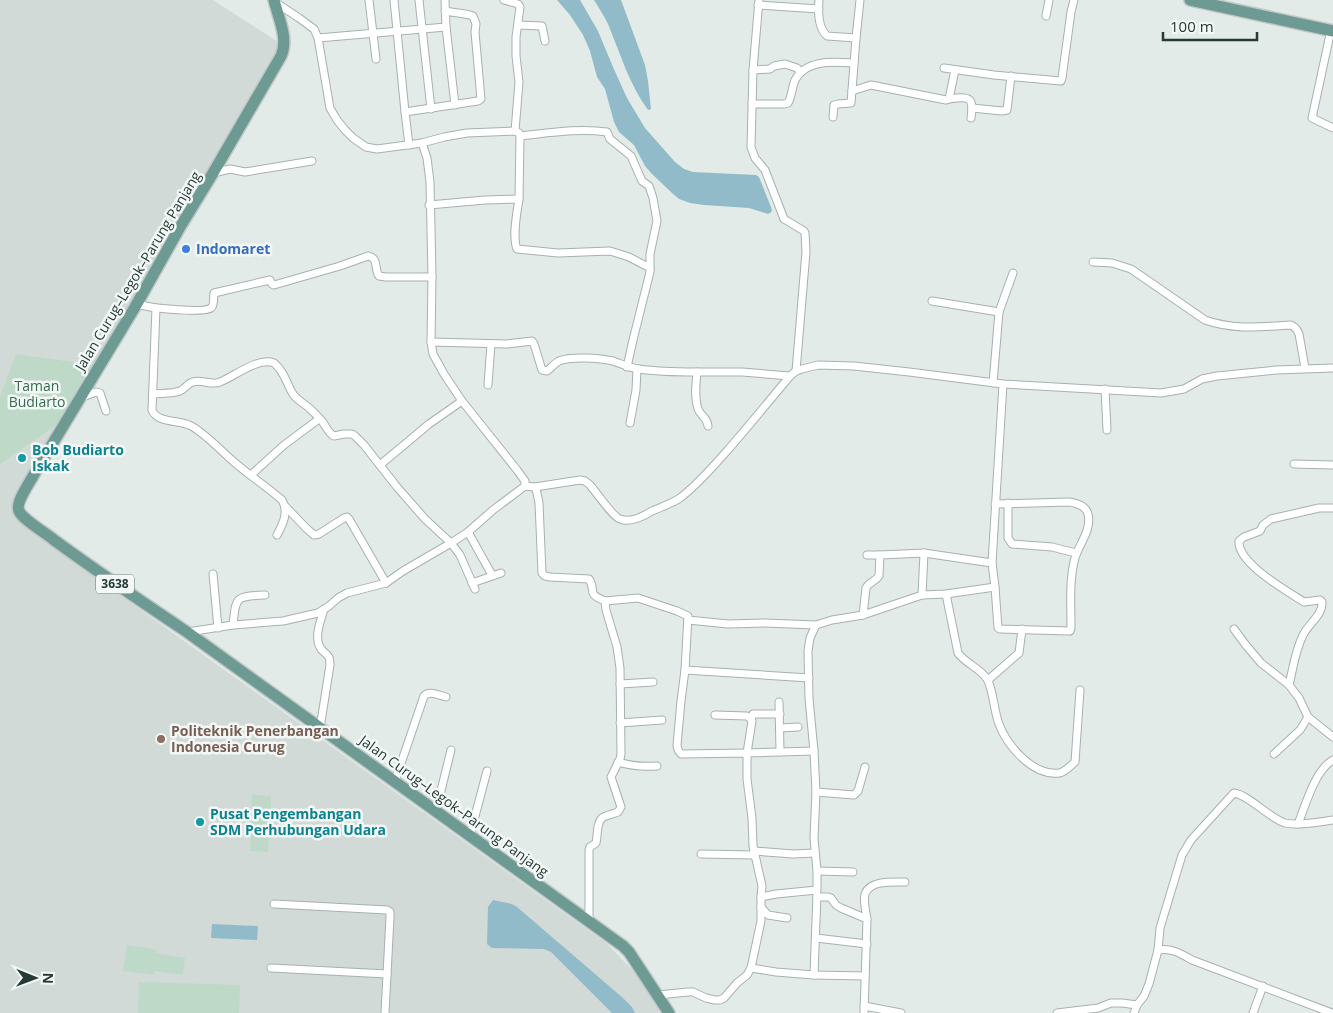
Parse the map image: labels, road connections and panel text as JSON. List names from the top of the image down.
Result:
{
  "streets": {
    "main road": ["Jalan Curug–Legok–Parung Panjang", "3638"]
  },
  "parks": ["Taman Budiarto"],
  "places": [
    "Indomaret",
    "Bob Budiarto Iskak",
    "Politeknik Penerbangan Indonesia Curug",
    "Pusat Pengembangan SDM Perhubungan Udara"
  ],
  "scale_bar": "100 m",
  "north": "right"
}
